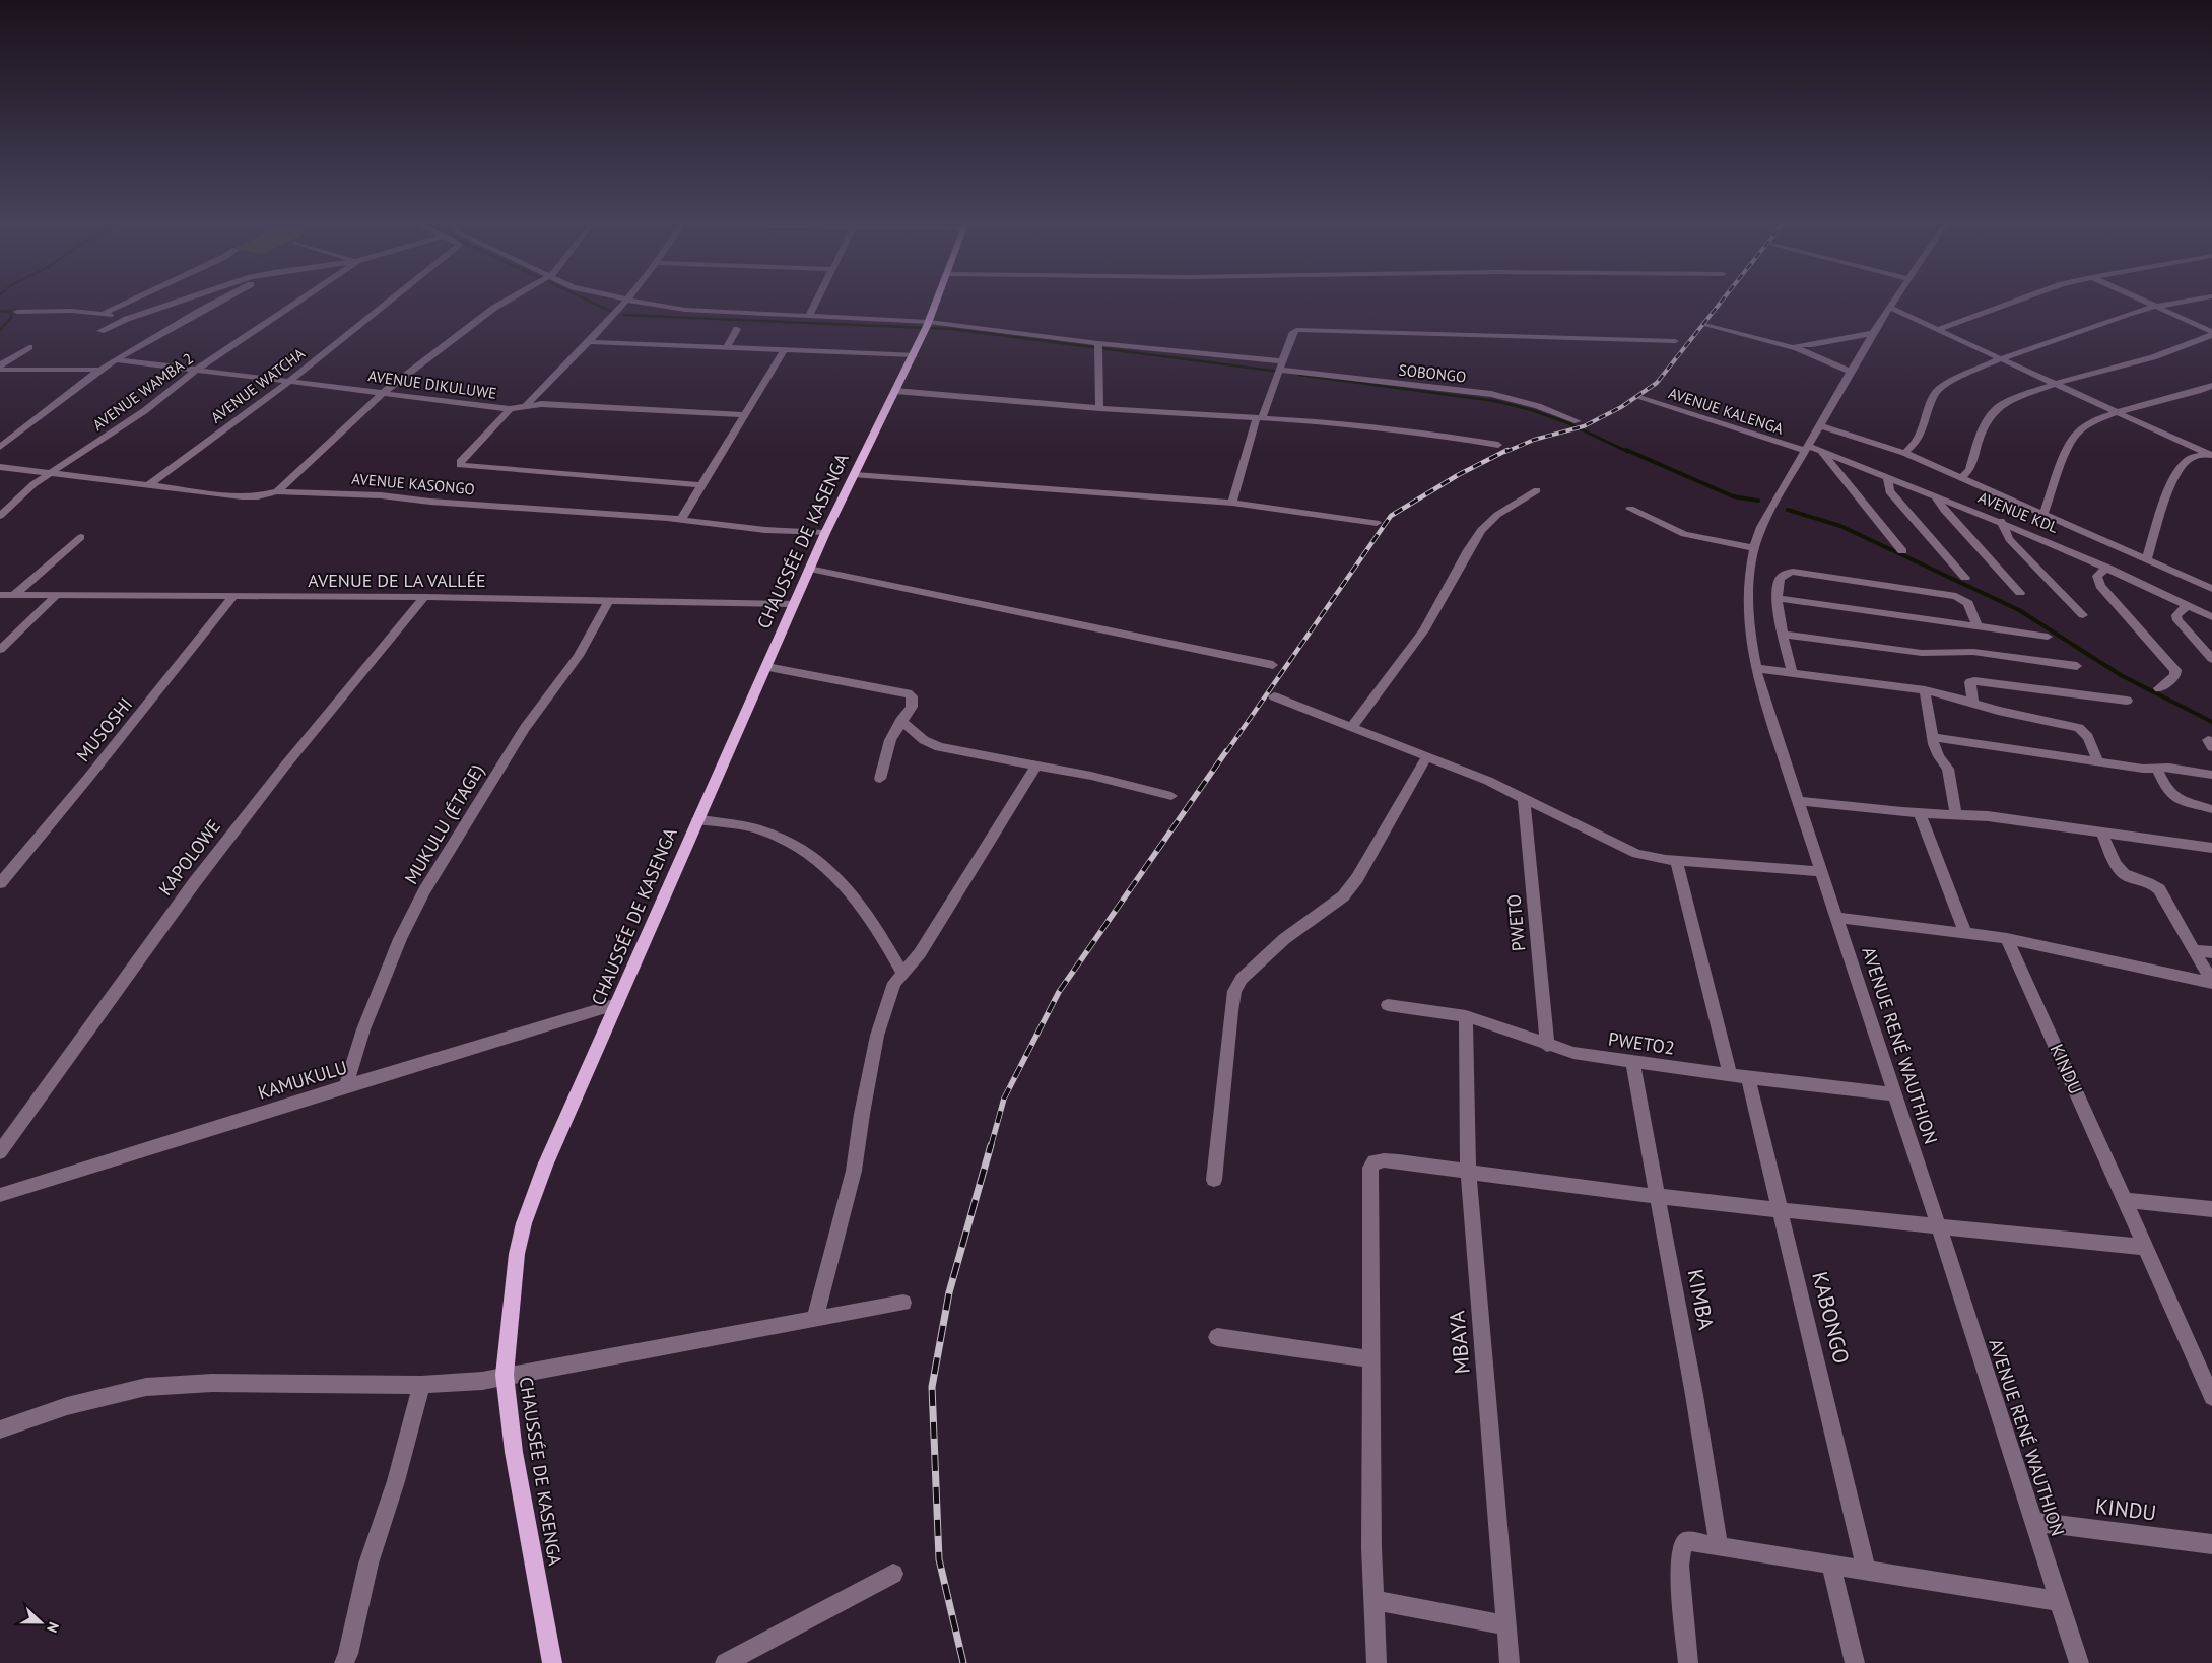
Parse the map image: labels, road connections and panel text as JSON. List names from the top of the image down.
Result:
{
  "streets": {
    "main road": ["CHAUSSÉE DE KASENGA"],
    "street": [
      "SOBONGO",
      "AVENUE DIKULUWE",
      "AVENUE WATCHA",
      "AVENUE WAMBA 2",
      "AVENUE KALENGA",
      "AVENUE KASONGO",
      "AVENUE KDL",
      "AVENUE DE LA VALLÉE",
      "MUSOSHI",
      "MUKULU (ÉTAGE)",
      "KAPOLOWE",
      "PWETO",
      "PWETO2",
      "AVENUE RENÉ WAUTHION",
      "KINDU",
      "KAMUKULU",
      "KIMBA",
      "KABONGO",
      "MBAYA"
    ]
  },
  "crossings": [
    ["SOBONGO", "CHAUSSÉE DE KASENGA"],
    ["AVENUE DIKULUWE", "AVENUE WATCHA"],
    ["AVENUE DIKULUWE", "AVENUE WAMBA 2"],
    ["AVENUE WATCHA", "AVENUE KASONGO"],
    ["AVENUE WAMBA 2", "AVENUE KASONGO"],
    ["AVENUE KALENGA", "AVENUE KDL"],
    ["AVENUE KALENGA", "AVENUE RENÉ WAUTHION"],
    ["AVENUE KASONGO", "CHAUSSÉE DE KASENGA"],
    ["AVENUE KDL", "AVENUE RENÉ WAUTHION"],
    ["CHAUSSÉE DE KASENGA", "AVENUE DE LA VALLÉE"],
    ["CHAUSSÉE DE KASENGA", "KAMUKULU"],
    ["AVENUE DE LA VALLÉE", "MUSOSHI"],
    ["AVENUE DE LA VALLÉE", "MUKULU (ÉTAGE)"],
    ["AVENUE DE LA VALLÉE", "KAPOLOWE"],
    ["MUKULU (ÉTAGE)", "KAMUKULU"],
    ["PWETO", "PWETO2"],
    ["PWETO2", "AVENUE RENÉ WAUTHION"],
    ["PWETO2", "KIMBA"],
    ["PWETO2", "KABONGO"],
    ["PWETO2", "MBAYA"],
    ["AVENUE RENÉ WAUTHION", "KINDU"]
  ],
  "north": "right"
}
